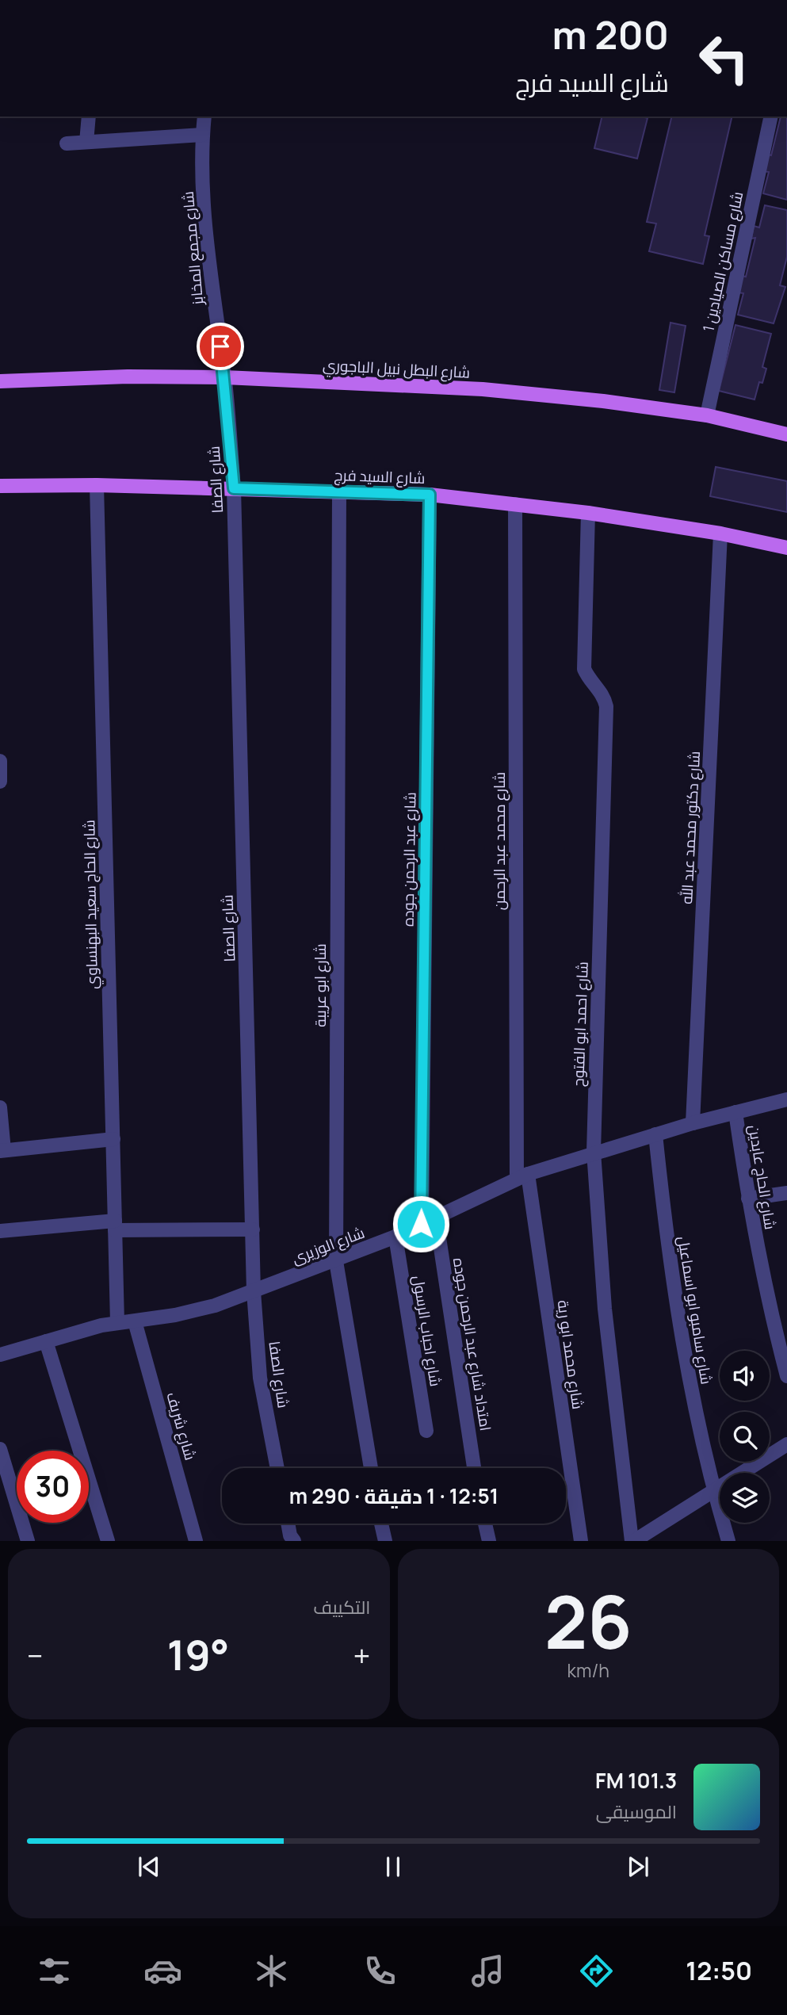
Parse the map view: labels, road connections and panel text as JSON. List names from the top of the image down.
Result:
{
  "streets": {
    "main road": ["شارع البطل نبيل الباجوري", "شارع السيد فرج"],
    "street": [
      "شارع مجمع المخابز",
      "شارع مساكن الصيادين 1",
      "شارع الصفا",
      "شارع دكتور محمد عبد الله",
      "شارع محمد عبد الرحمن",
      "شارع عبد الرحمن جوده",
      "شارع الحاج سعيد البهنساوي",
      "شارع ابو عريبة",
      "شارع احمد ابو الفتوح",
      "شارع الحاج عابدين",
      "شارع الوزيرى",
      "شارع سامبو ابو اسماعيل",
      "شارع احباب الرسول",
      "امتداد شارع عبد الرحمن جوده",
      "شارع محمد ابو رية",
      "شارع شريف"
    ]
  },
  "crossings": [
    ["شارع مجمع المخابز", "شارع البطل نبيل الباجوري"],
    ["شارع مجمع المخابز", "شارع الصفا"],
    ["شارع مساكن الصيادين 1", "شارع البطل نبيل الباجوري"],
    ["شارع البطل نبيل الباجوري", "شارع الصفا"],
    ["شارع السيد فرج", "شارع الصفا"],
    ["شارع السيد فرج", "شارع دكتور محمد عبد الله"],
    ["شارع السيد فرج", "شارع محمد عبد الرحمن"],
    ["شارع السيد فرج", "شارع عبد الرحمن جوده"],
    ["شارع السيد فرج", "شارع الحاج سعيد البهنساوي"],
    ["شارع السيد فرج", "شارع ابو عريبة"],
    ["شارع السيد فرج", "شارع احمد ابو الفتوح"],
    ["شارع الصفا", "شارع الوزيرى"],
    ["شارع دكتور محمد عبد الله", "شارع الوزيرى"],
    ["شارع محمد عبد الرحمن", "شارع الوزيرى"],
    ["شارع محمد عبد الرحمن", "شارع محمد ابو رية"],
    ["شارع عبد الرحمن جوده", "شارع الوزيرى"],
    ["شارع الحاج سعيد البهنساوي", "شارع الوزيرى"],
    ["شارع ابو عريبة", "شارع الوزيرى"],
    ["شارع احمد ابو الفتوح", "شارع الوزيرى"],
    ["شارع الحاج عابدين", "شارع الوزيرى"],
    ["شارع الوزيرى", "شارع سامبو ابو اسماعيل"],
    ["شارع الوزيرى", "شارع احباب الرسول"],
    ["شارع الوزيرى", "امتداد شارع عبد الرحمن جوده"],
    ["شارع الوزيرى", "شارع محمد ابو رية"],
    ["شارع الوزيرى", "شارع شريف"]
  ],
  "page": {
    "turn": ["200 m", "شارع السيد فرج"],
    "limit": "30",
    "trip": "12:51 · 1 دقيقة · 290 m",
    "tile": [
      ["26", "km/h"],
      "التكييف"
    ],
    "heat": ["−", "19°", "+"],
    "song": ["101.3 FM", "الموسيقى"],
    "tabs": "12:50"
  }
}
